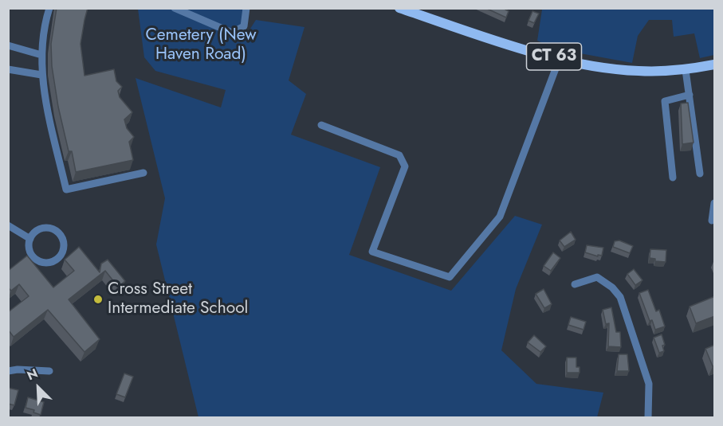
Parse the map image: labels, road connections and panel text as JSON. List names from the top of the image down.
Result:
{
  "streets": {
    "main road": ["CT 63"]
  },
  "parks": ["Cemetery (New Haven Road)"],
  "places": ["Cross Street Intermediate School"],
  "north": "top left"
}
